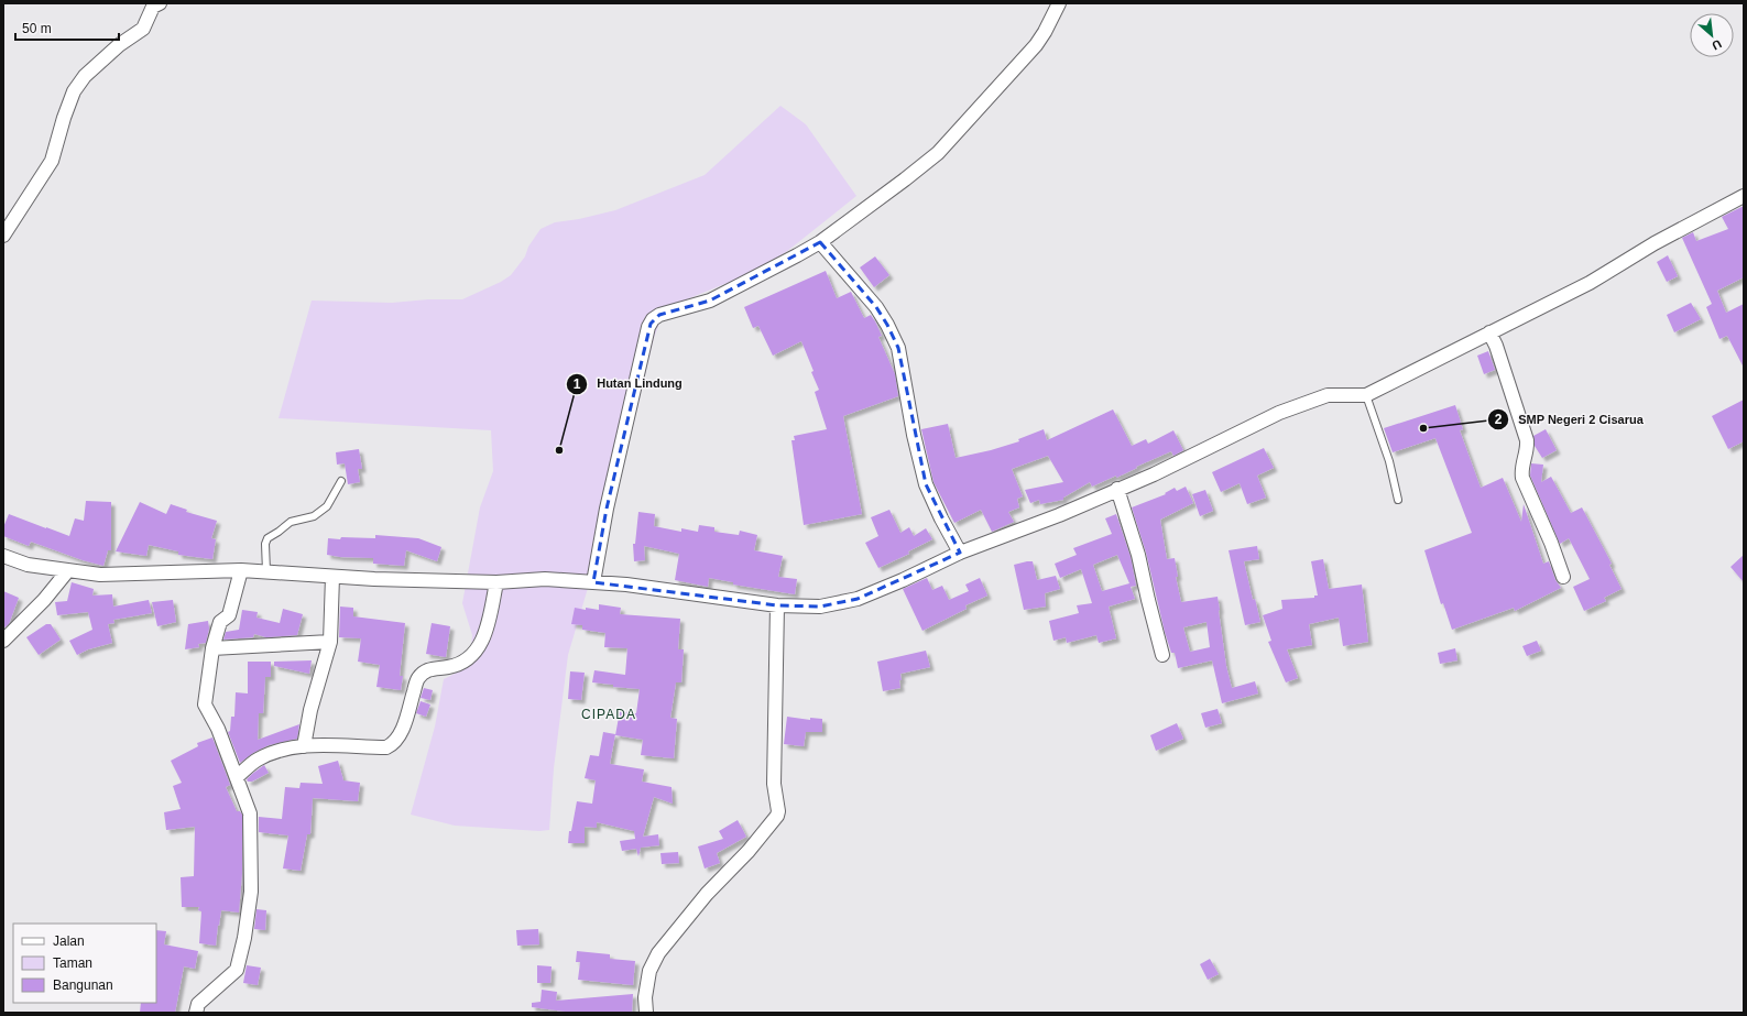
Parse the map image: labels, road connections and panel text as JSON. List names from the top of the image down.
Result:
{
  "districts": ["CIPADA"],
  "places": ["SMP Negeri 2 Cisarua", "Hutan Lindung"],
  "legend": ["Jalan", "Taman", "Bangunan"],
  "scale_bar": "50 m",
  "north": "bottom right"
}
